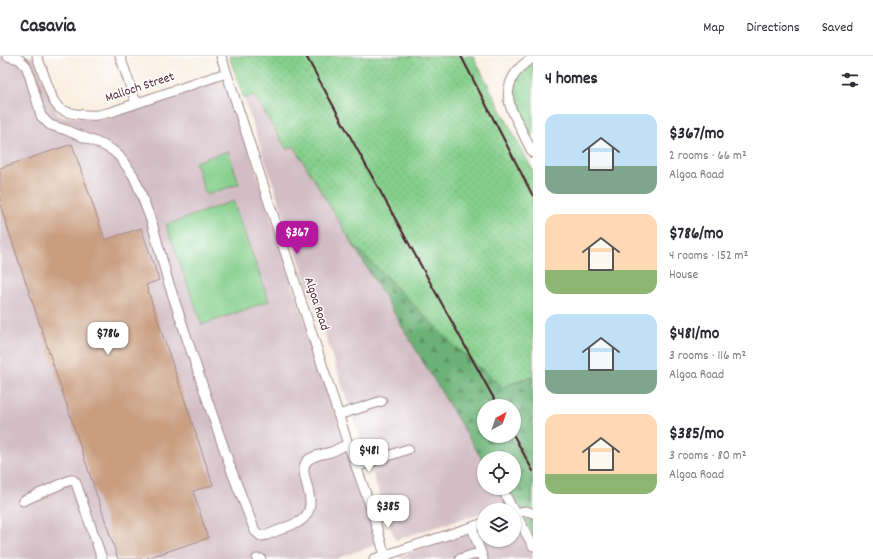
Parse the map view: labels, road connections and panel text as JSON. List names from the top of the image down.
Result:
{
  "streets": {
    "street": ["Malloch Street", "Algoa Road"]
  },
  "crossings": [
    ["Malloch Street", "Algoa Road"]
  ],
  "north": "top right",
  "page": {
    "header": "Casavia",
    "nav": ["Map", "Directions", "Saved"],
    "heading": "4 homes",
    "list": [
      {
        "name": "$367/mo",
        "note": "2 rooms · 66 m² · Algoa Road"
      },
      {
        "name": "$786/mo",
        "note": "4 rooms · 152 m² · House"
      },
      {
        "name": "$481/mo",
        "note": "3 rooms · 116 m² · Algoa Road"
      },
      {
        "name": "$385/mo",
        "note": "3 rooms · 80 m² · Algoa Road"
      }
    ],
    "price": [
      "$367",
      "$786",
      "$481",
      "$385"
    ]
  }
}
